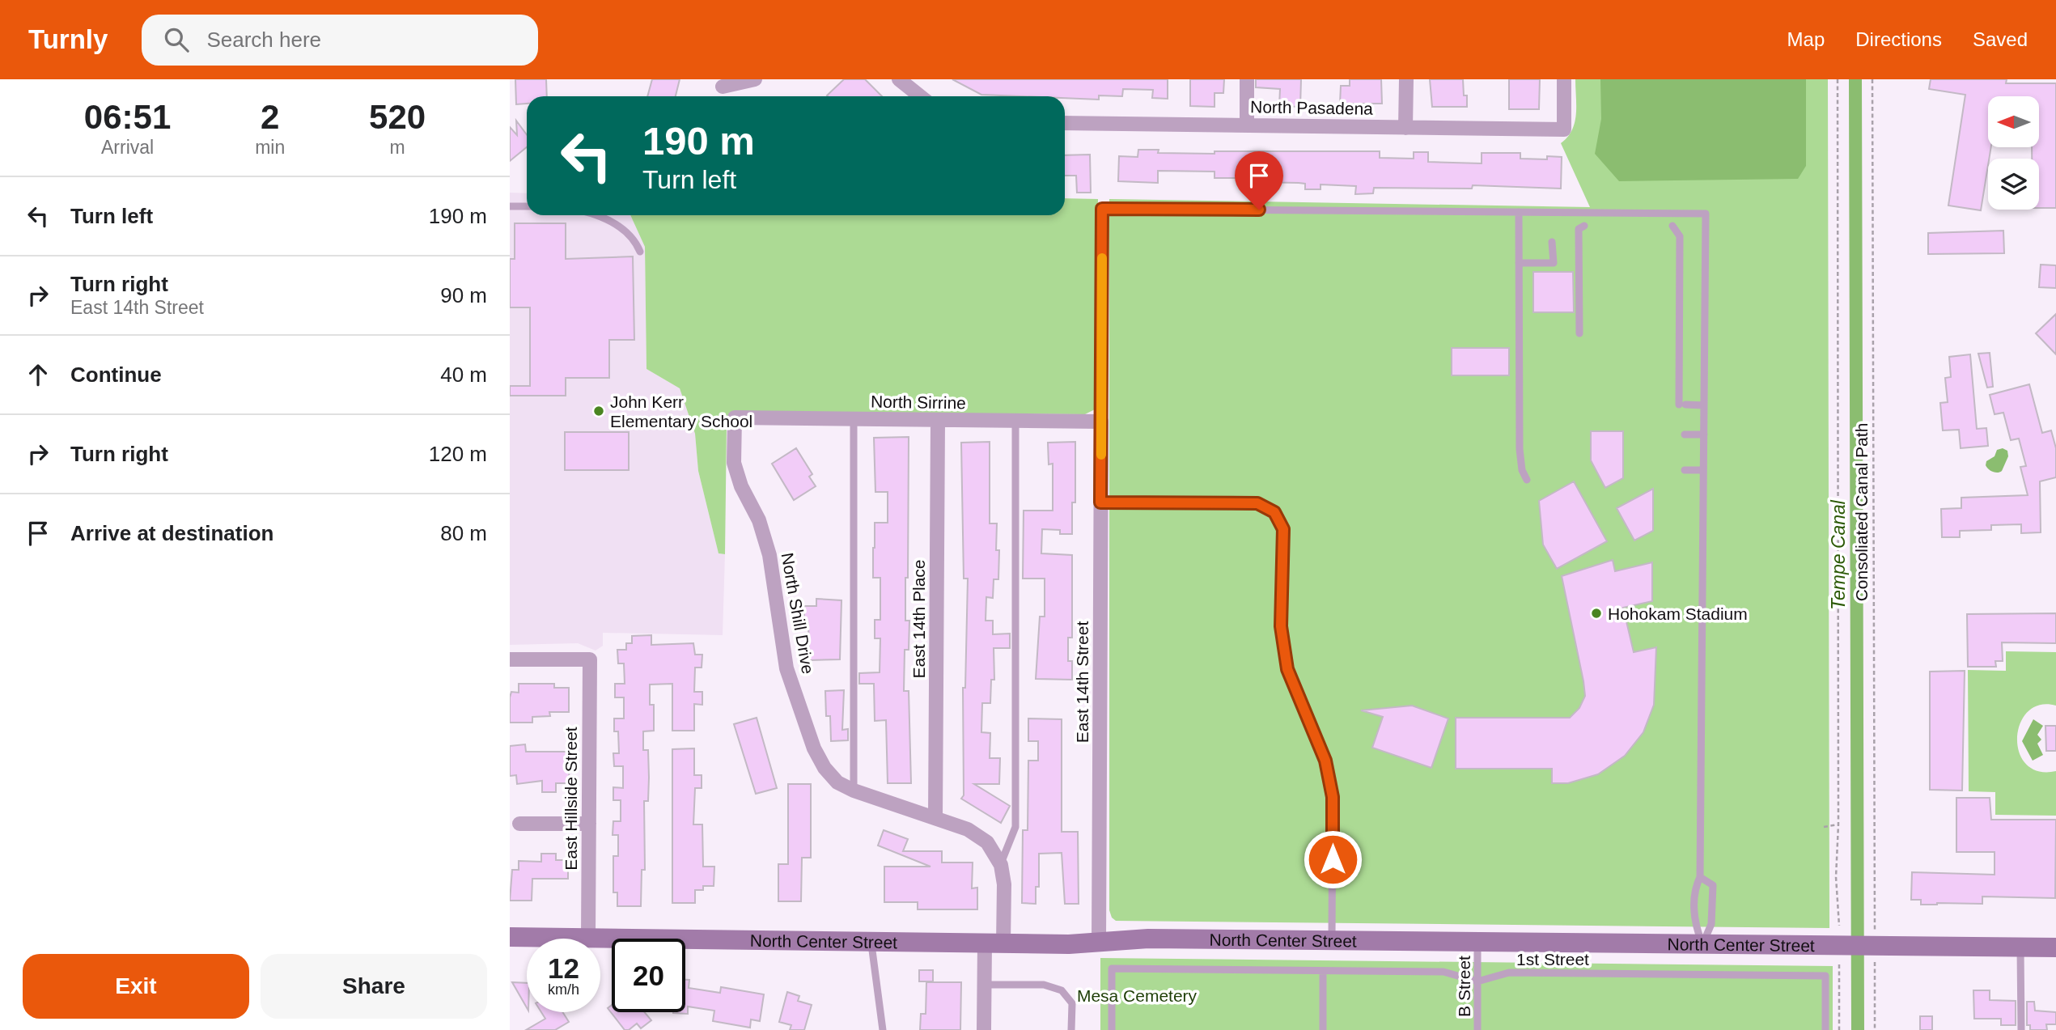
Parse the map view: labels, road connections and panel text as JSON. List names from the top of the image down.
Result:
{
  "streets": {
    "street": [
      "North Pasadena",
      "North Sirrine",
      "North Shill Drive",
      "East 14th Place",
      "East 14th Street",
      "East Hillside Street",
      "North Center Street"
    ],
    "lane": ["1st Street", "B Street"],
    "path": ["Consoliated Canal Path"]
  },
  "crossings": [
    ["North Sirrine", "North Shill Drive"],
    ["North Sirrine", "East 14th Place"],
    ["North Sirrine", "East 14th Street"],
    ["Consoliated Canal Path", "North Center Street"],
    ["North Shill Drive", "East 14th Place"],
    ["North Shill Drive", "North Center Street"],
    ["East 14th Street", "North Center Street"],
    ["East Hillside Street", "North Center Street"],
    ["North Center Street", "B Street"],
    ["1st Street", "B Street"]
  ],
  "water": ["Tempe Canal"],
  "parks": ["Mesa Cemetery"],
  "places": ["John Kerr Elementary School", "Hohokam Stadium"],
  "north": "left",
  "page": {
    "header": "Turnly",
    "search": "Search here",
    "nav": ["Map", "Directions", "Saved"],
    "eta": [
      "06:51",
      "Arrival",
      "2",
      "min",
      "520",
      "m"
    ],
    "turn": ["190 m", "Turn left"],
    "list": [
      {
        "name": "Turn left",
        "value": "190 m"
      },
      {
        "name": "Turn right",
        "note": "East 14th Street",
        "value": "90 m"
      },
      {
        "name": "Continue",
        "value": "40 m"
      },
      {
        "name": "Turn right",
        "value": "120 m"
      },
      {
        "name": "Arrive at destination",
        "value": "80 m"
      }
    ],
    "speed": "12 km/h",
    "limit": "20",
    "buttons": ["Exit", "Share"]
  }
}
